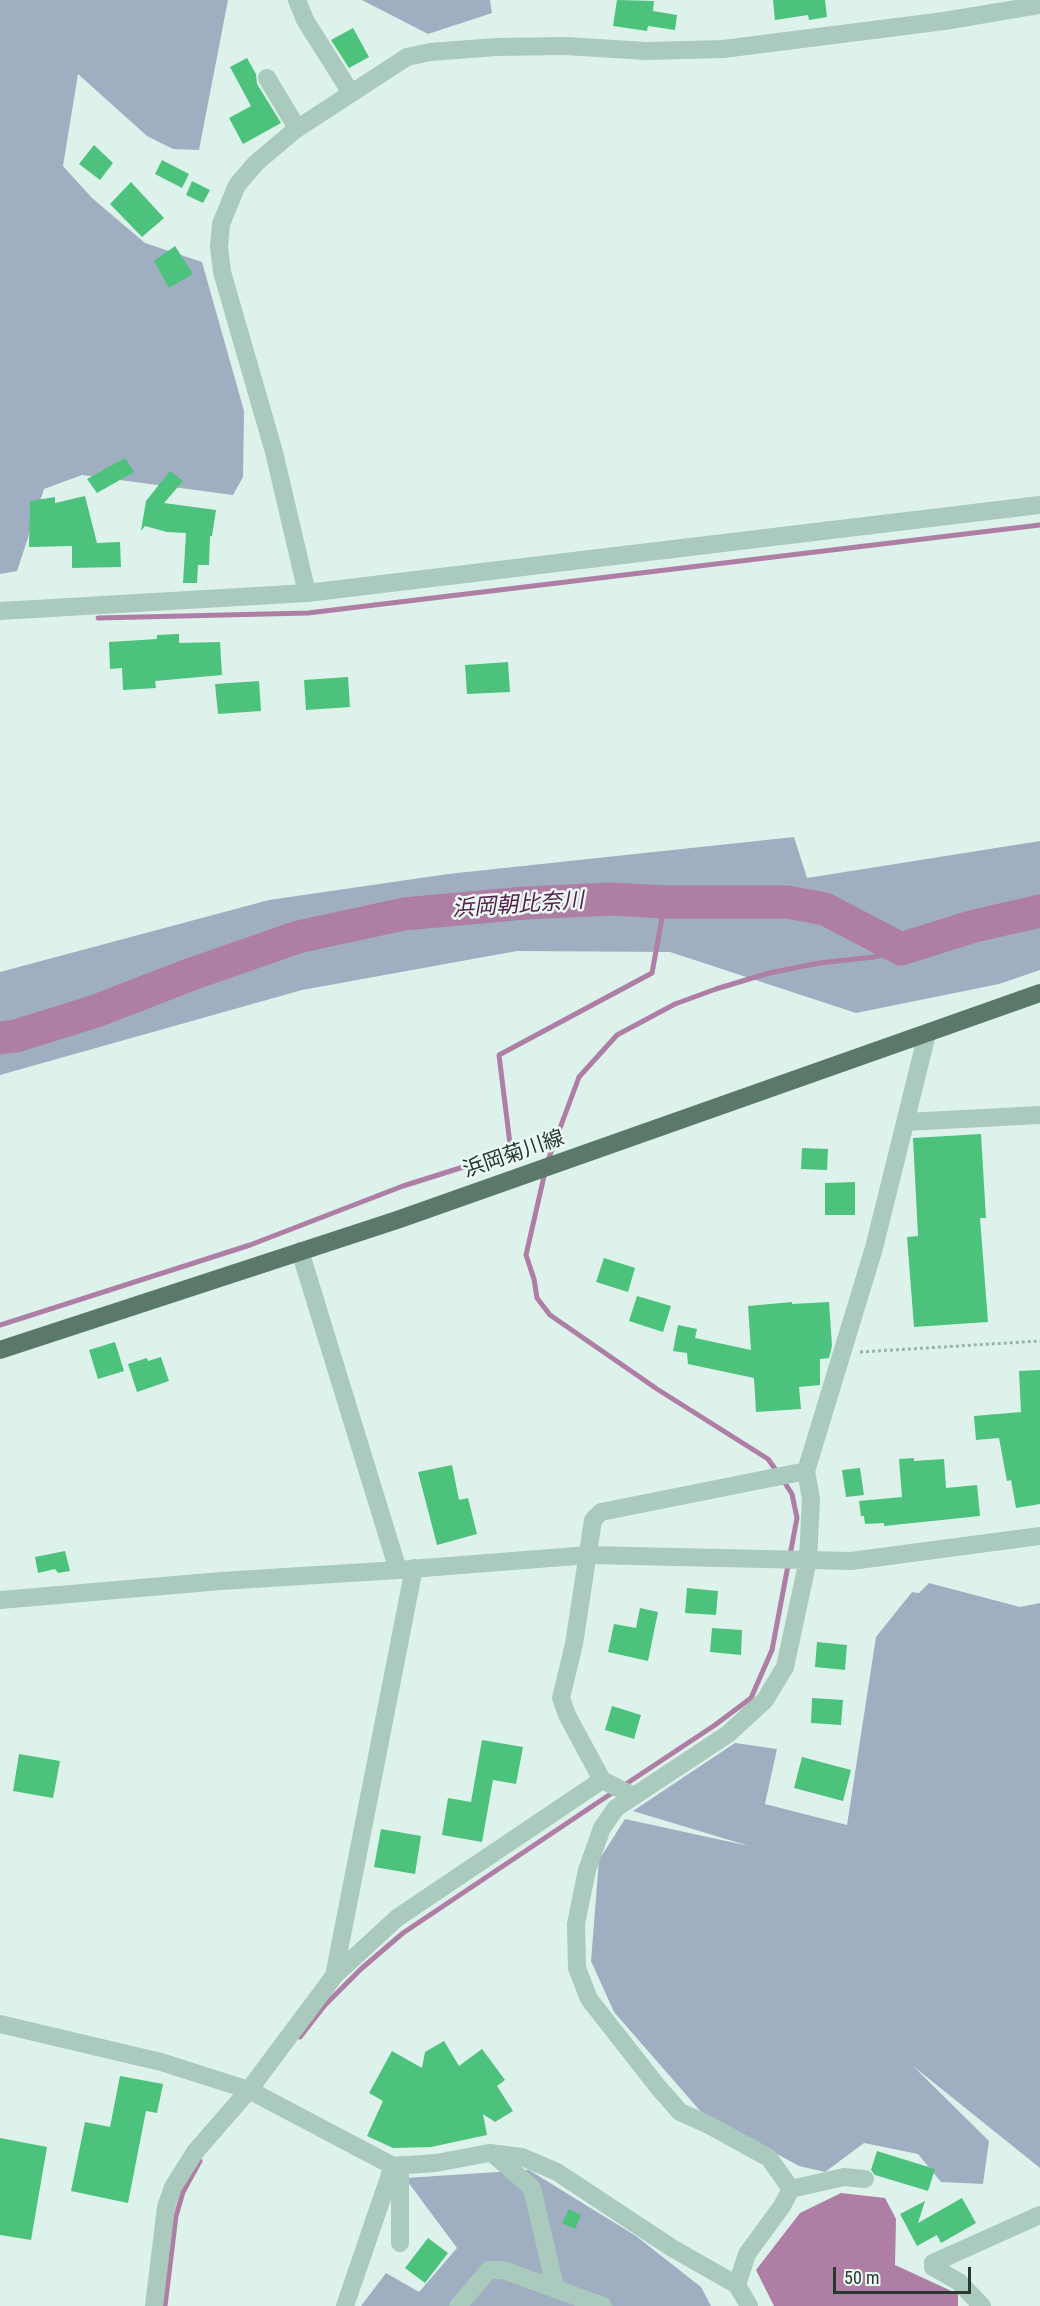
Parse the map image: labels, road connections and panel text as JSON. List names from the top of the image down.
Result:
{
  "streets": {
    "main road": ["浜岡菊川線"]
  },
  "water": ["浜岡朝比奈川"],
  "scale_bar": "50 m"
}
